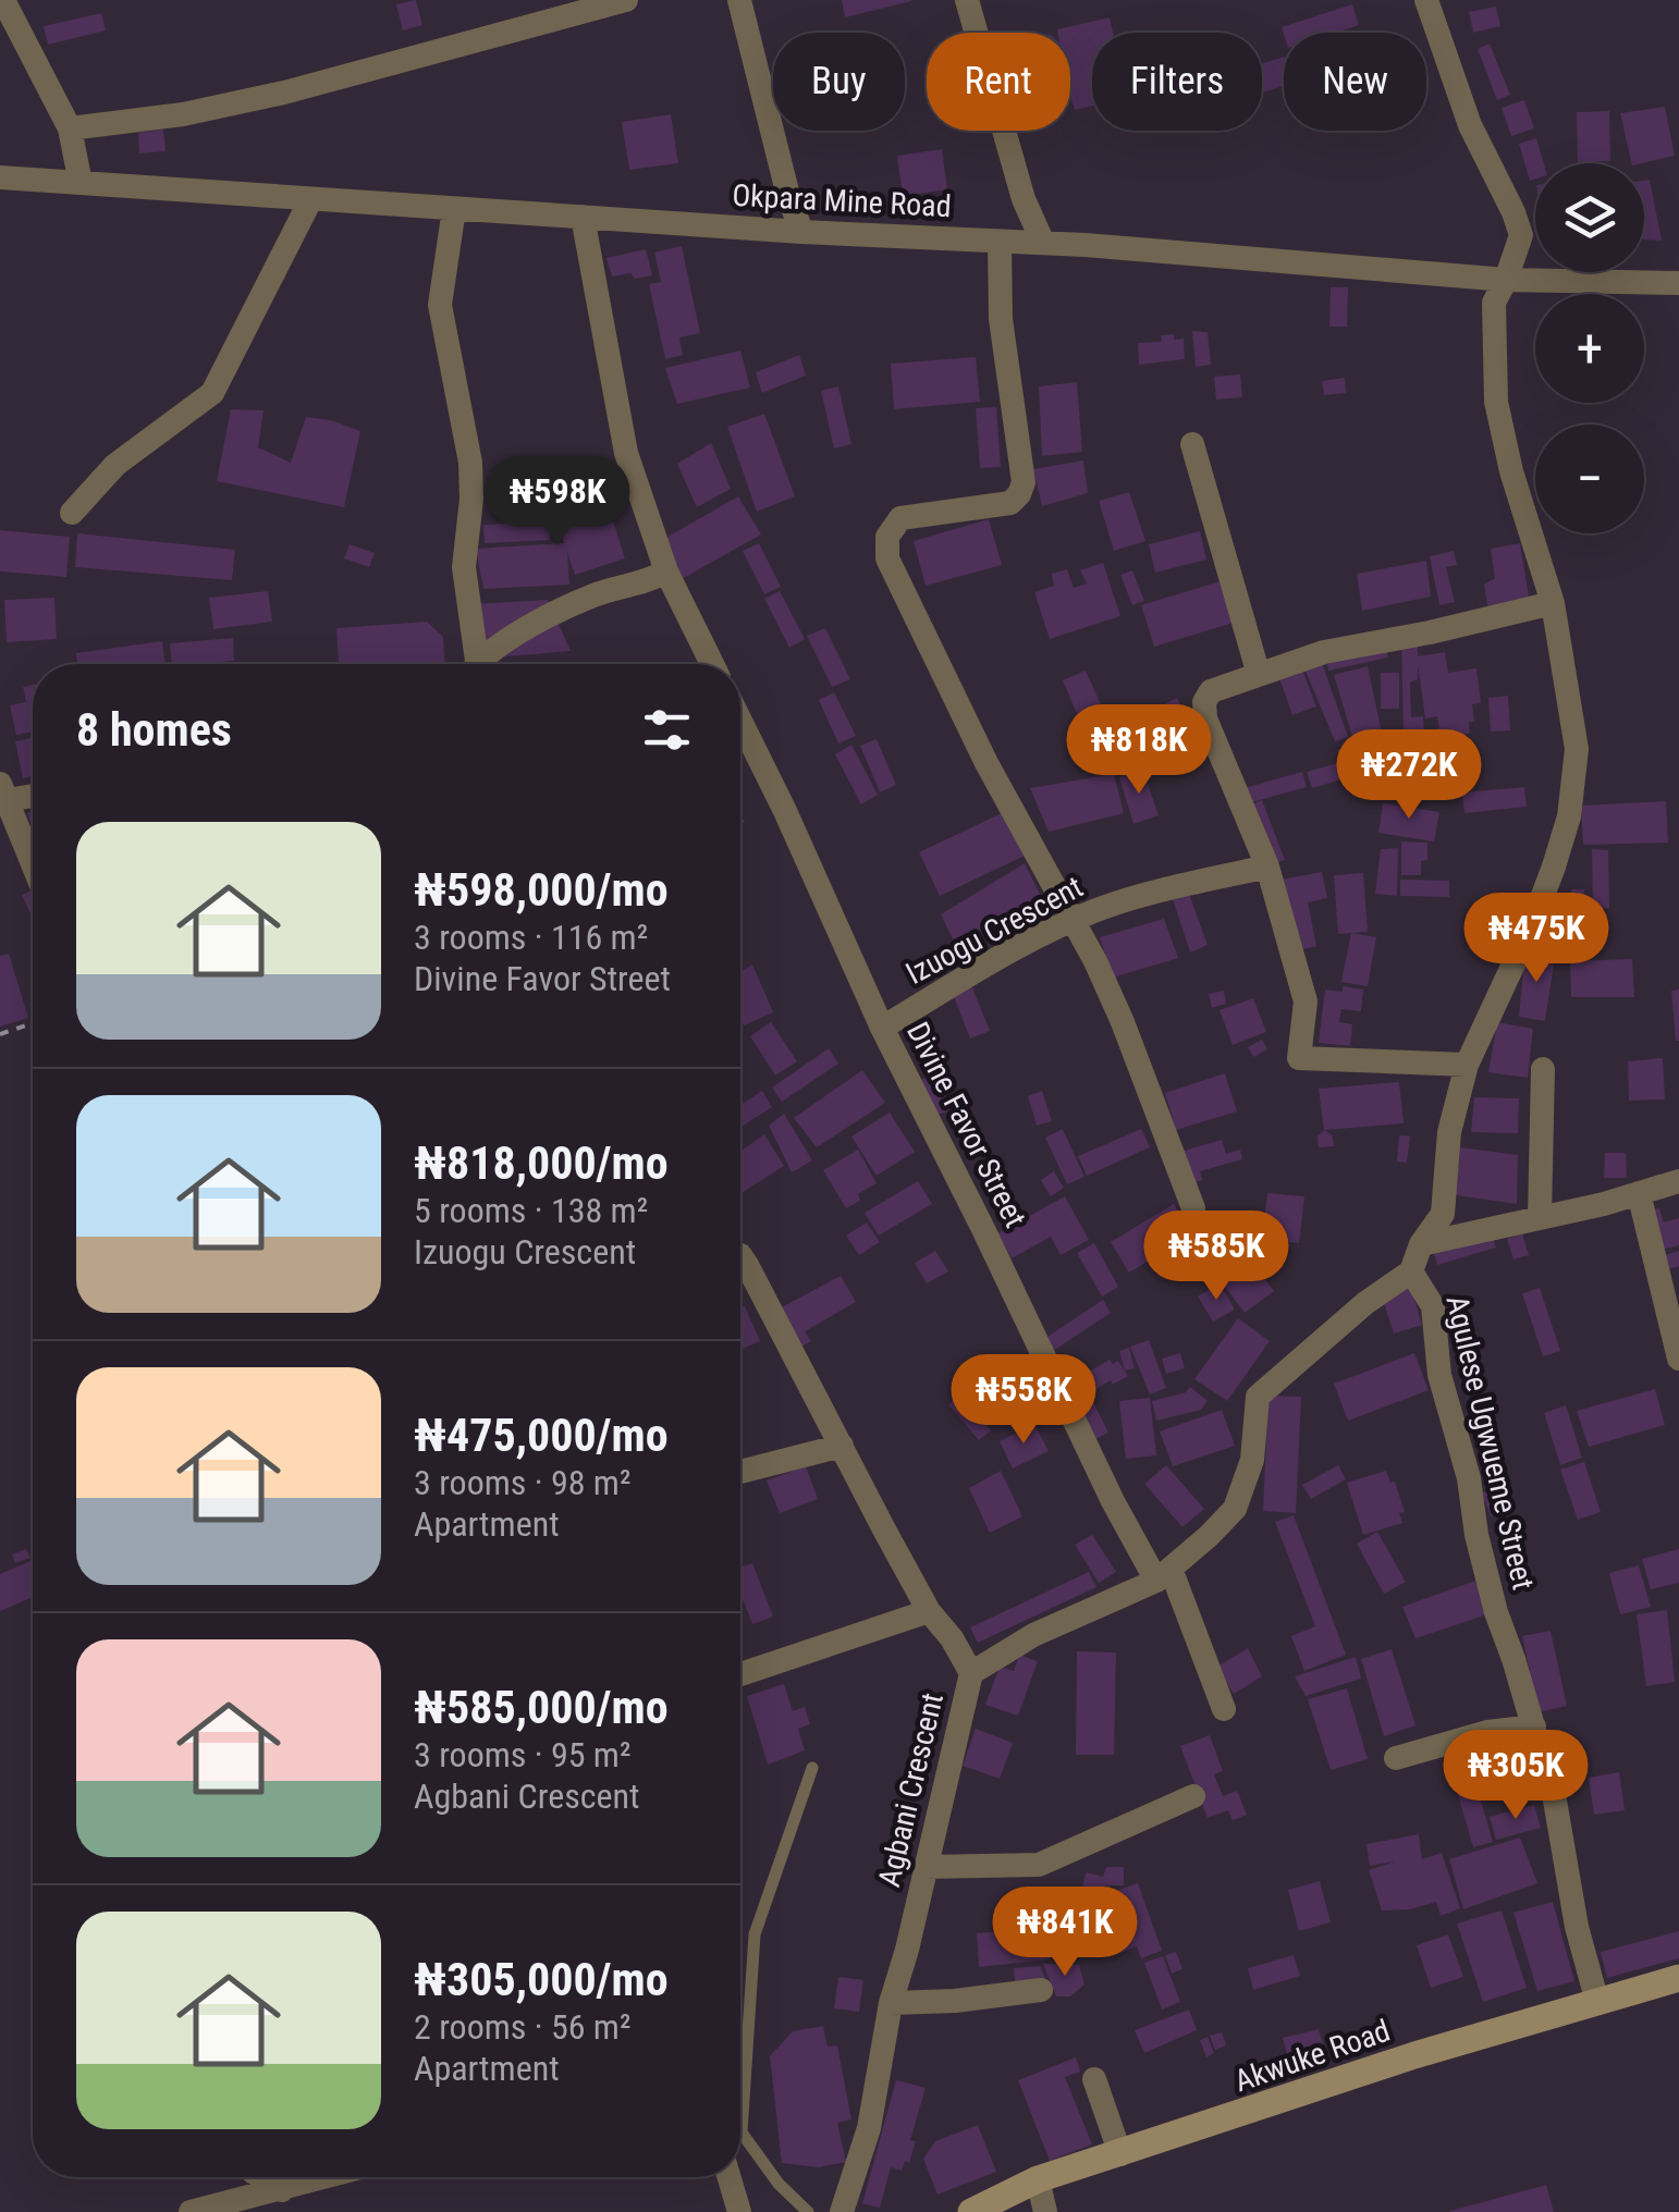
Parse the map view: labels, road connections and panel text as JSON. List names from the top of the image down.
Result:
{
  "streets": {
    "main road": ["Akwuke Road"],
    "street": [
      "Okpara Mine Road",
      "Izuogu Crescent",
      "Divine Favor Street",
      "Agulese Ugwueme Street",
      "Agbani Crescent"
    ]
  },
  "crossings": [
    ["Okpara Mine Road", "Agulese Ugwueme Street"],
    ["Izuogu Crescent", "Divine Favor Street"],
    ["Divine Favor Street", "Agbani Crescent"],
    ["Agulese Ugwueme Street", "Agbani Crescent"],
    ["Agulese Ugwueme Street", "Akwuke Road"]
  ],
  "page": {
    "chip": [
      "Buy",
      "Rent",
      "Filters",
      "New"
    ],
    "map_buttons": ["+", "−"],
    "price": [
      "₦598K",
      "₦818K",
      "₦272K",
      "₦475K",
      "₦585K",
      "₦558K",
      "₦305K",
      "₦841K"
    ],
    "heading": "8 homes",
    "list": [
      {
        "name": "₦598,000/mo",
        "note": "3 rooms · 116 m² · Divine Favor Street"
      },
      {
        "name": "₦818,000/mo",
        "note": "5 rooms · 138 m² · Izuogu Crescent"
      },
      {
        "name": "₦475,000/mo",
        "note": "3 rooms · 98 m² · Apartment"
      },
      {
        "name": "₦585,000/mo",
        "note": "3 rooms · 95 m² · Agbani Crescent"
      },
      {
        "name": "₦305,000/mo",
        "note": "2 rooms · 56 m² · Apartment"
      }
    ]
  }
}
